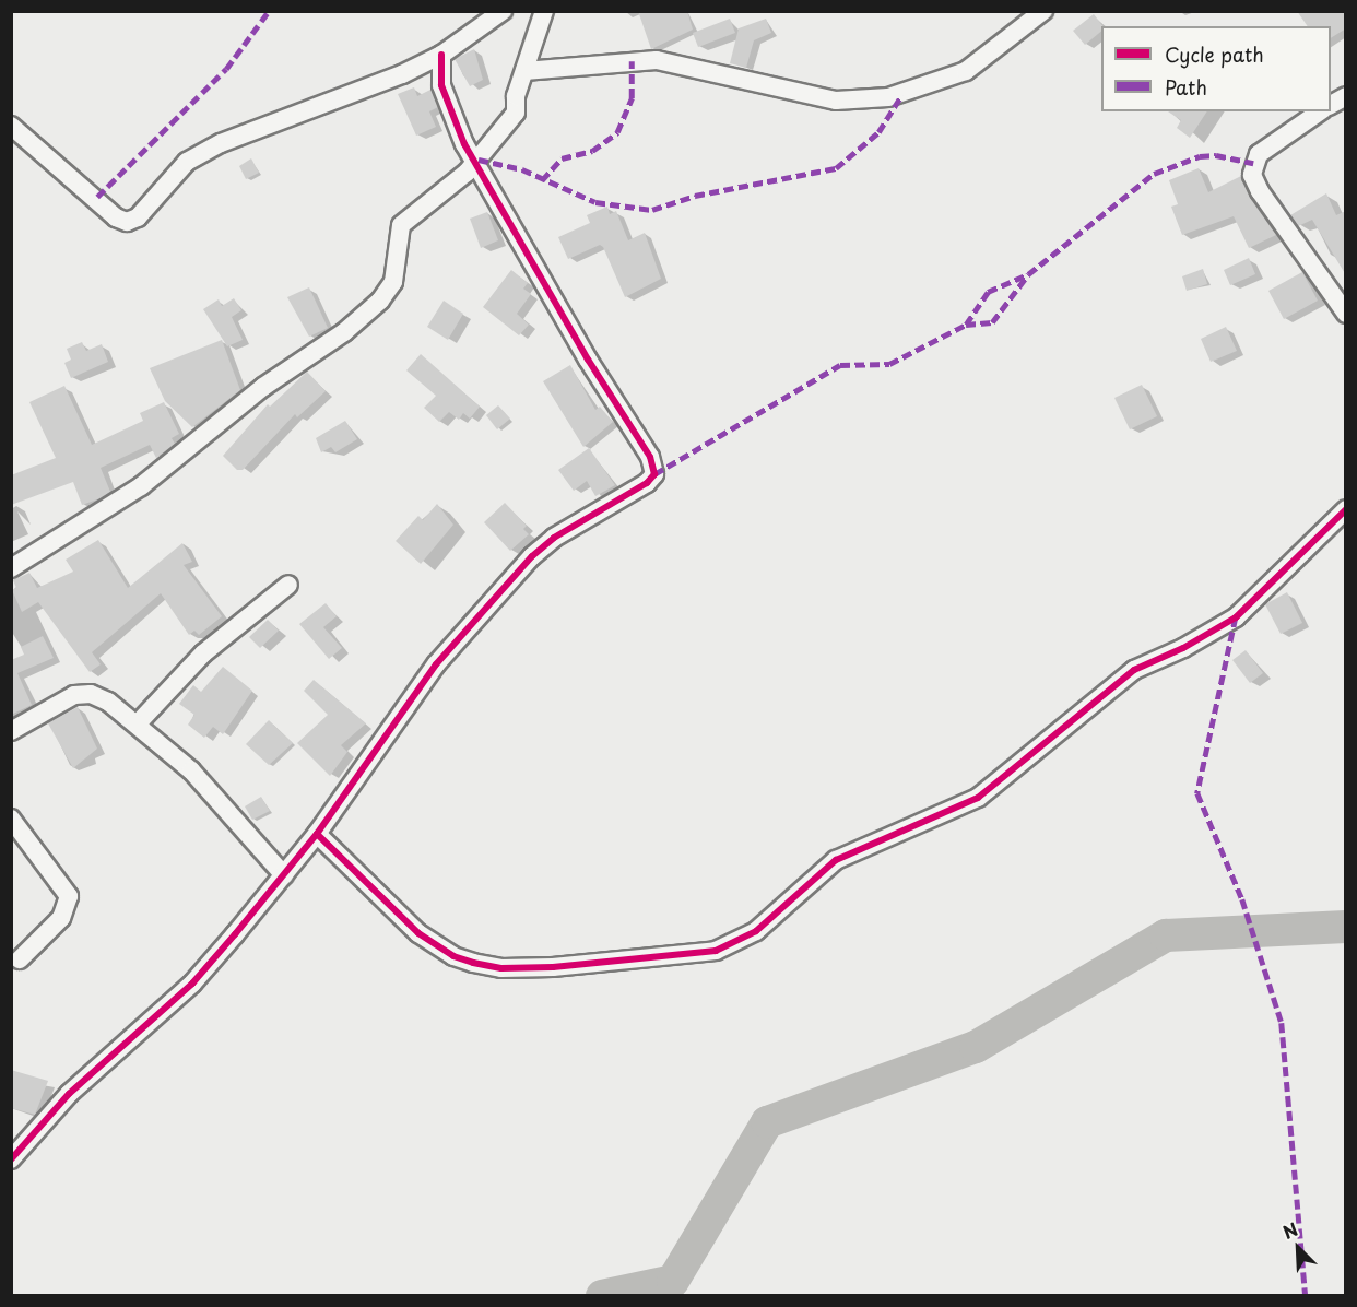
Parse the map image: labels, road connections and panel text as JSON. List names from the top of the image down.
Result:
{
  "legend": ["Cycle path", "Path"],
  "north": "top left"
}
